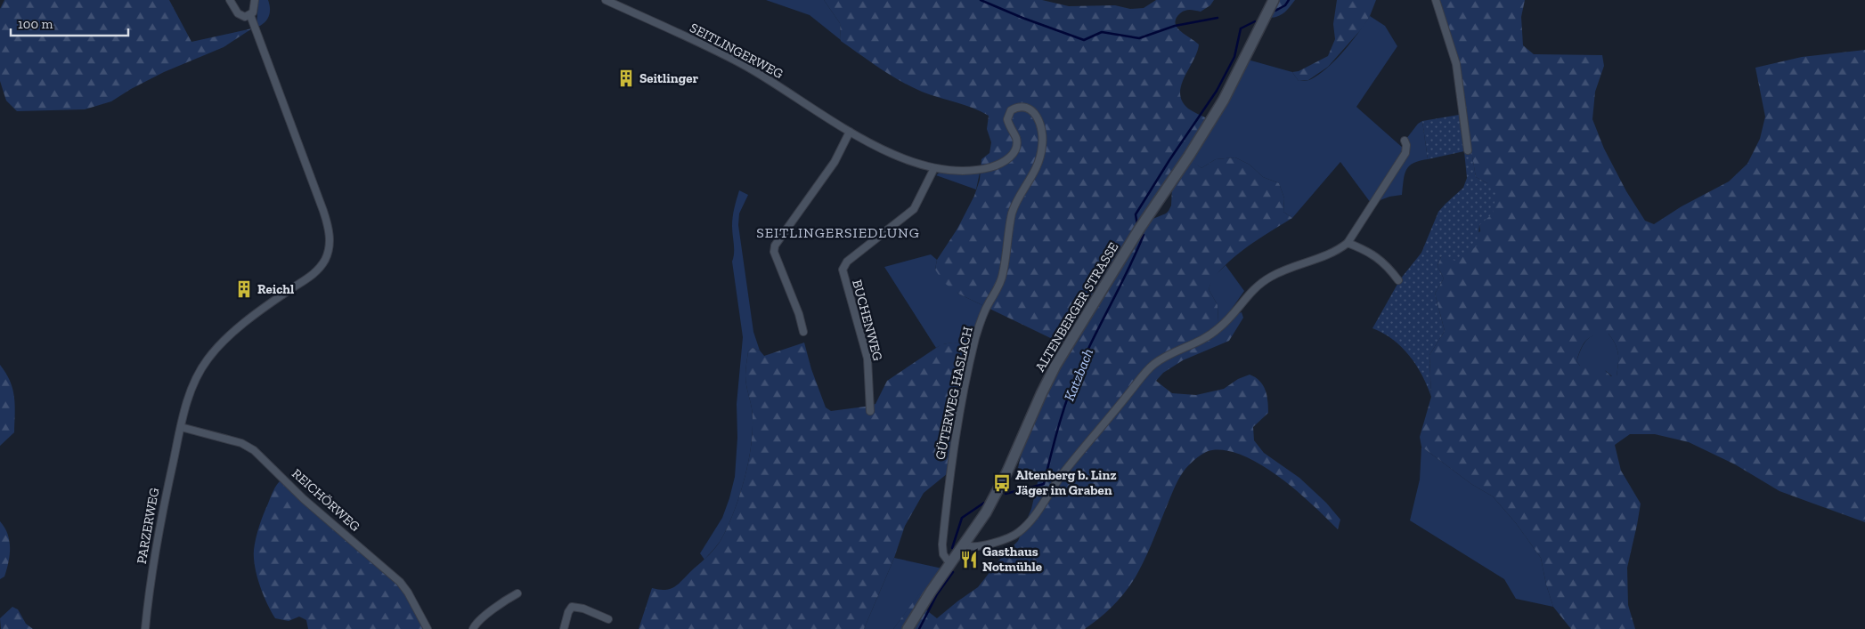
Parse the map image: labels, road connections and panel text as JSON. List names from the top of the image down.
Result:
{
  "streets": {
    "street": [
      "SEITLINGERWEG",
      "ALTENBERGER STRASSE",
      "BUCHENWEG",
      "GÜTERWEG HASLACH",
      "REICHÖRWEG",
      "PARZERWEG"
    ]
  },
  "crossings": [
    ["SEITLINGERWEG", "GÜTERWEG HASLACH"],
    ["ALTENBERGER STRASSE", "GÜTERWEG HASLACH"],
    ["BUCHENWEG", "GÜTERWEG HASLACH"],
    ["REICHÖRWEG", "PARZERWEG"]
  ],
  "districts": ["SEITLINGERSIEDLUNG"],
  "water": ["Katzbach"],
  "places": {
    "building": ["Seitlinger", "Reichl"],
    "bus stop": ["Altenberg b. Linz Jäger im Graben"],
    "restaurant": ["Gasthaus Notmühle"]
  },
  "scale_bar": "100 m"
}
